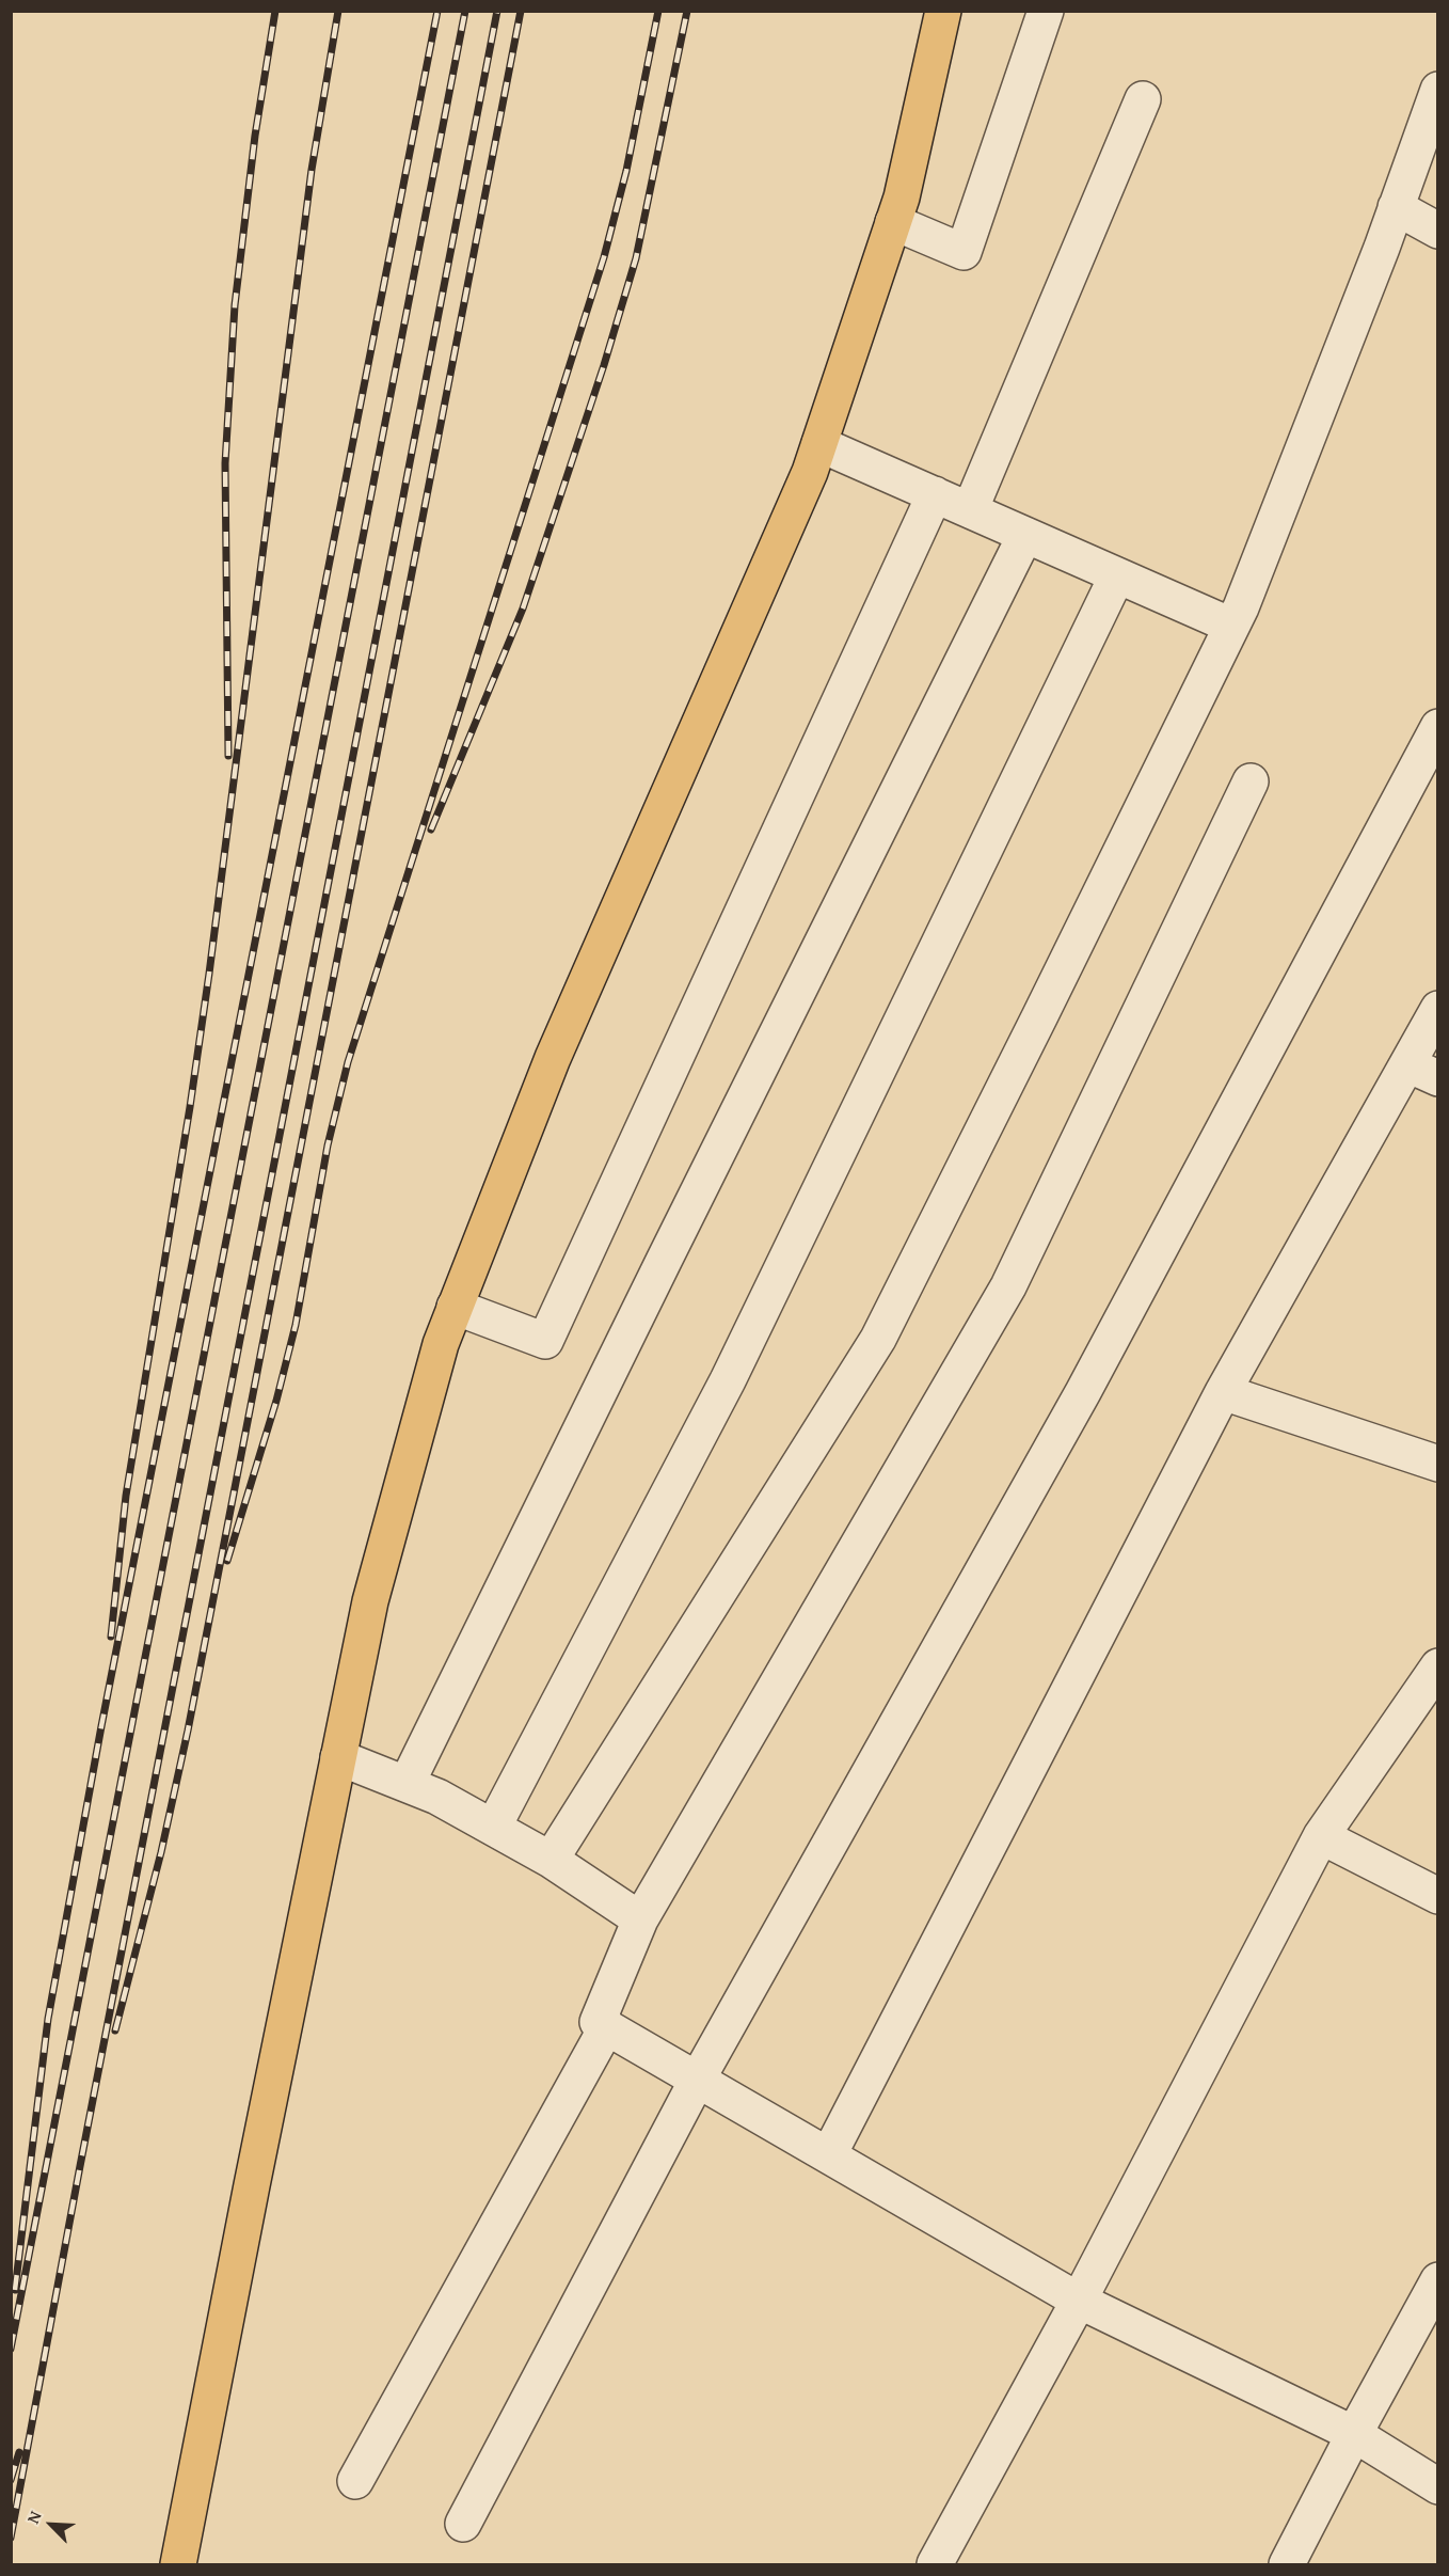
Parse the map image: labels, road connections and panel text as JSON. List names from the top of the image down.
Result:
{
  "north": "top left"
}
